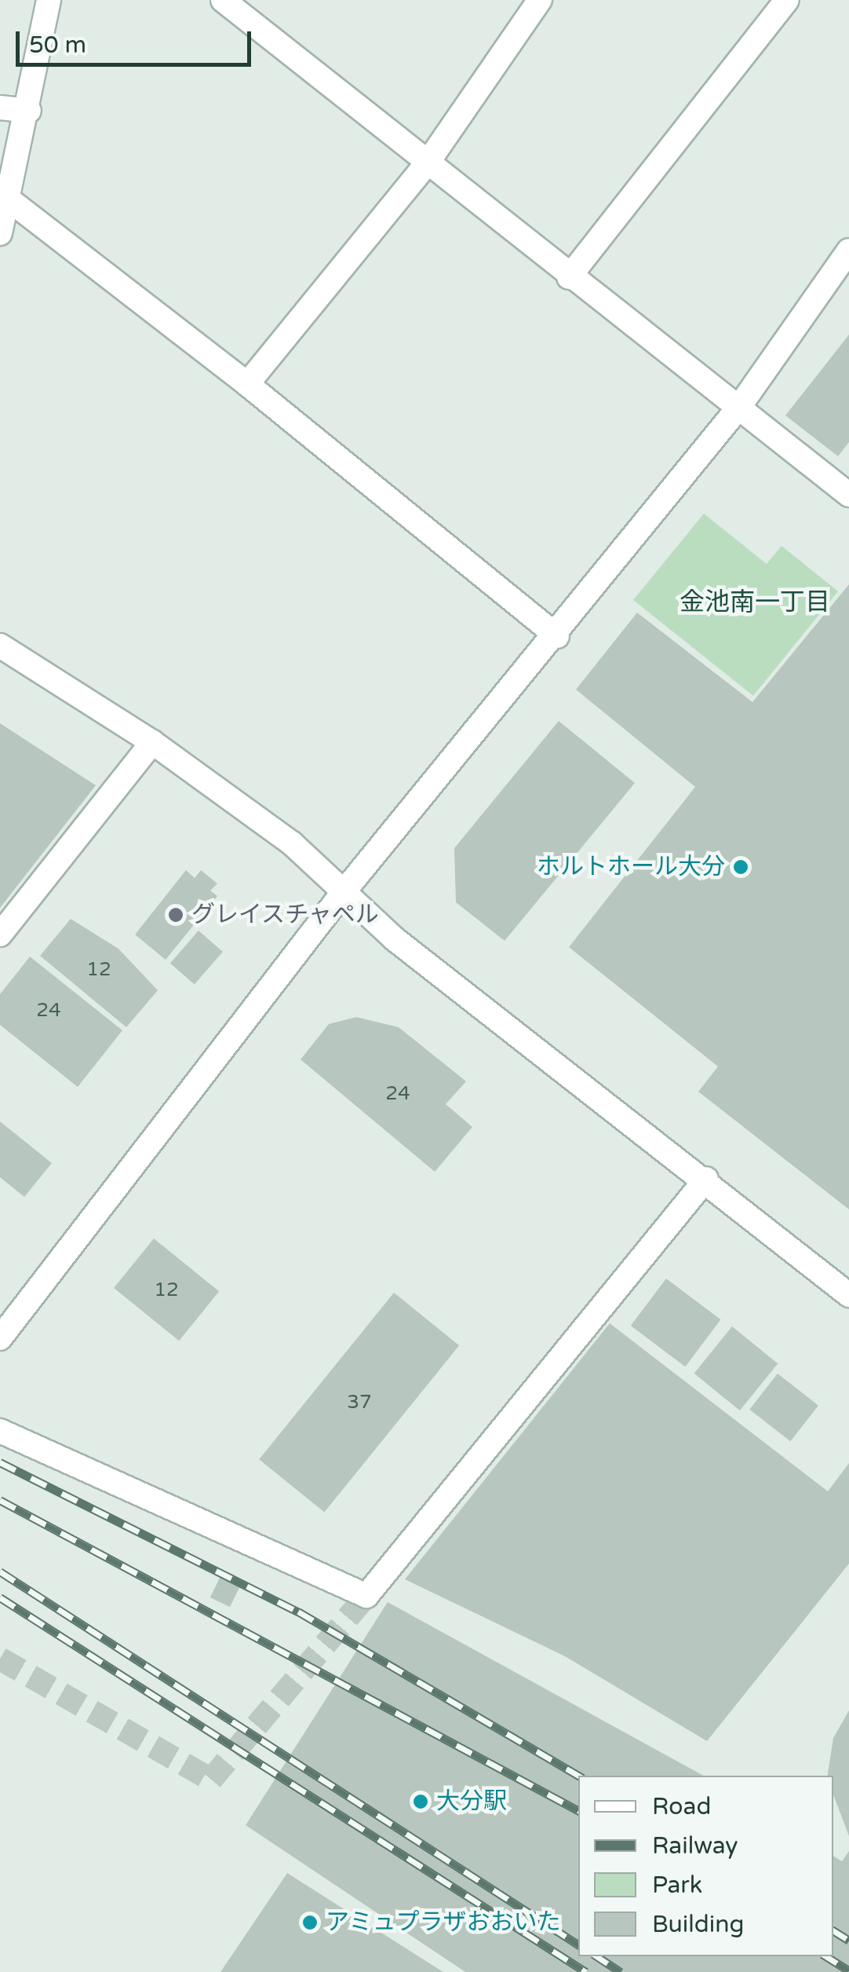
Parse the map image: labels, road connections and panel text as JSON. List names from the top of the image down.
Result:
{
  "districts": ["金池南一丁目"],
  "places": [
    "ホルトホール大分",
    "グレイスチャペル",
    "大分駅",
    "アミュプラザおおいた"
  ],
  "house_numbers": [
    "12",
    "24",
    "24",
    "12",
    "37"
  ],
  "legend": [
    "Road",
    "Railway",
    "Park",
    "Building"
  ],
  "scale_bar": "50 m"
}
